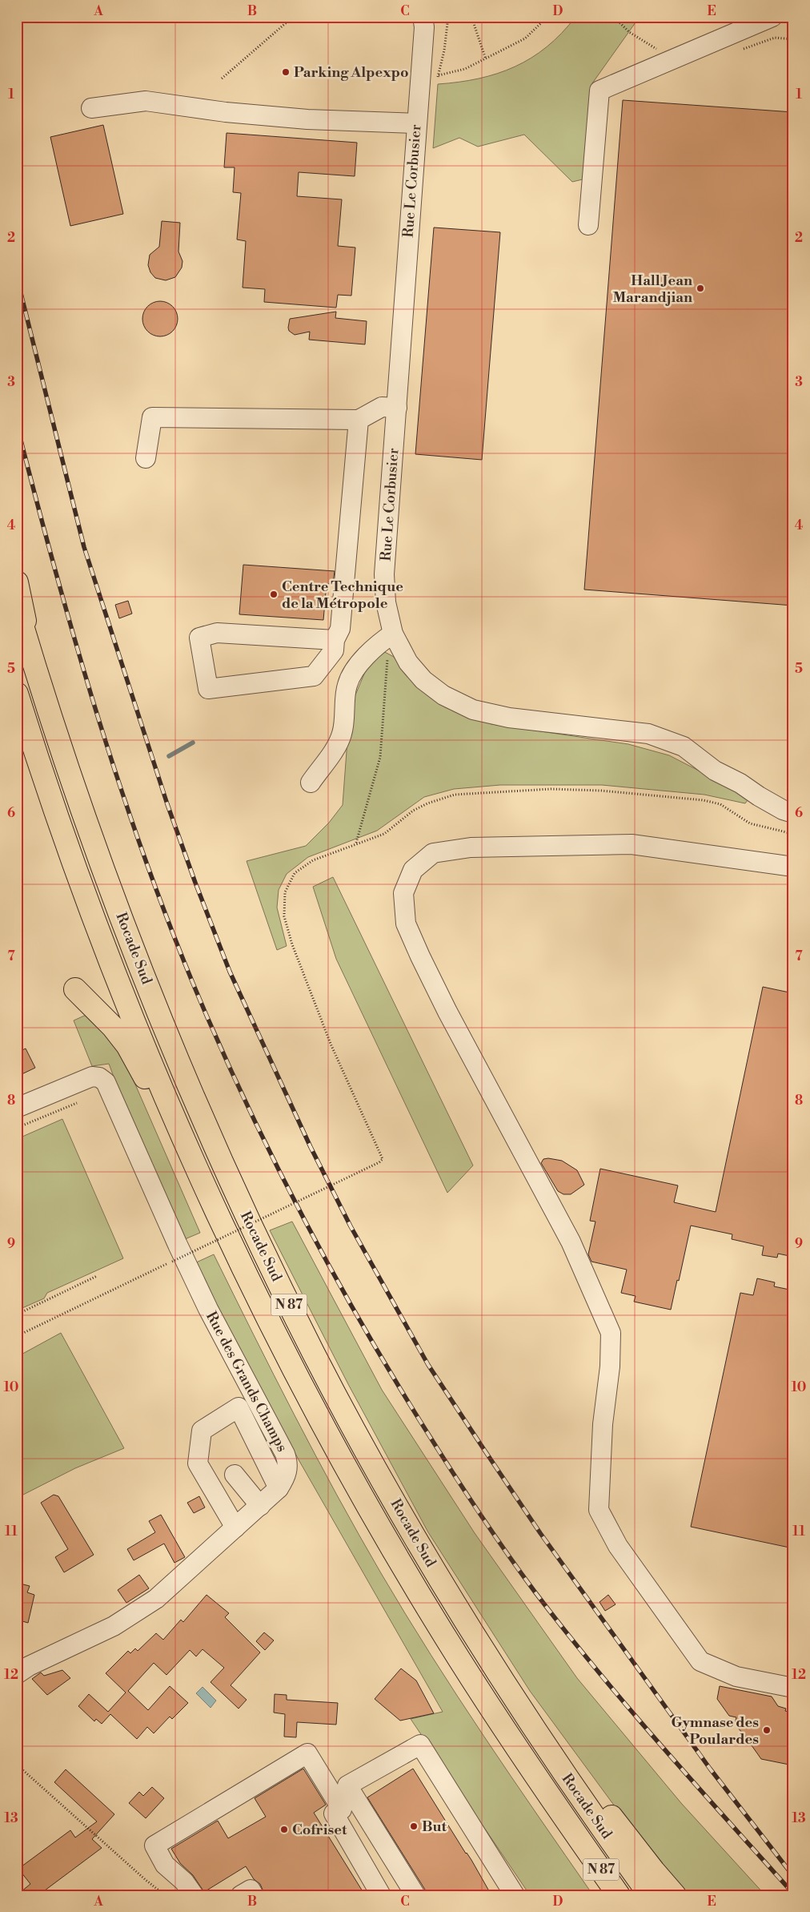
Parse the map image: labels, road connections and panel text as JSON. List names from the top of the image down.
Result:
{
  "streets": {
    "highway": ["Rocade Sud", "N 87"],
    "street": ["Rue Le Corbusier", "Rue des Grands Champs"]
  },
  "crossings": [
    ["Rocade Sud", "N 87"]
  ],
  "places": [
    "Parking Alpexpo",
    "Hall Jean Marandjian",
    "Centre Technique de la Métropole",
    "Gymnase des Poulardes",
    "But",
    "Cofriset"
  ],
  "grid": {
    "columns": [
      "A",
      "B",
      "C",
      "D",
      "E"
    ],
    "rows": [
      "1",
      "2",
      "3",
      "4",
      "5",
      "6",
      "7",
      "8",
      "9",
      "10",
      "11",
      "12",
      "13"
    ]
  }
}
